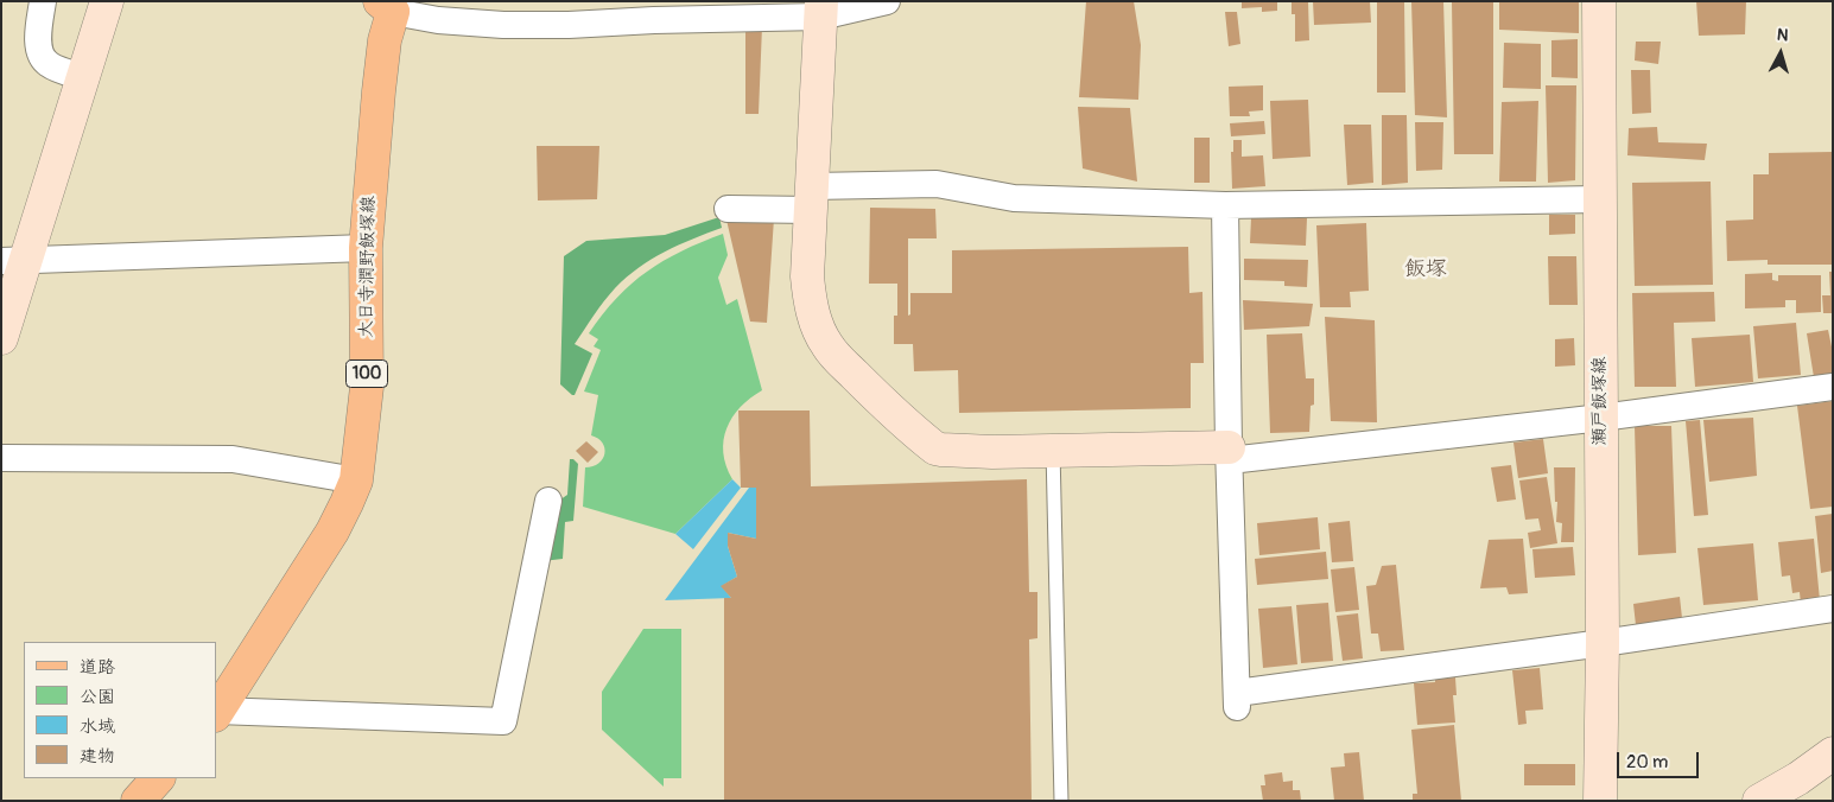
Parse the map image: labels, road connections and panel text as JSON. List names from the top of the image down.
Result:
{
  "streets": {
    "main road": ["大日寺潤野飯塚線", "100"],
    "street": ["瀬戸飯塚線"]
  },
  "districts": ["飯塚"],
  "legend": [
    "道路",
    "公園",
    "水域",
    "建物"
  ],
  "scale_bar": "20 m",
  "north": "top"
}
